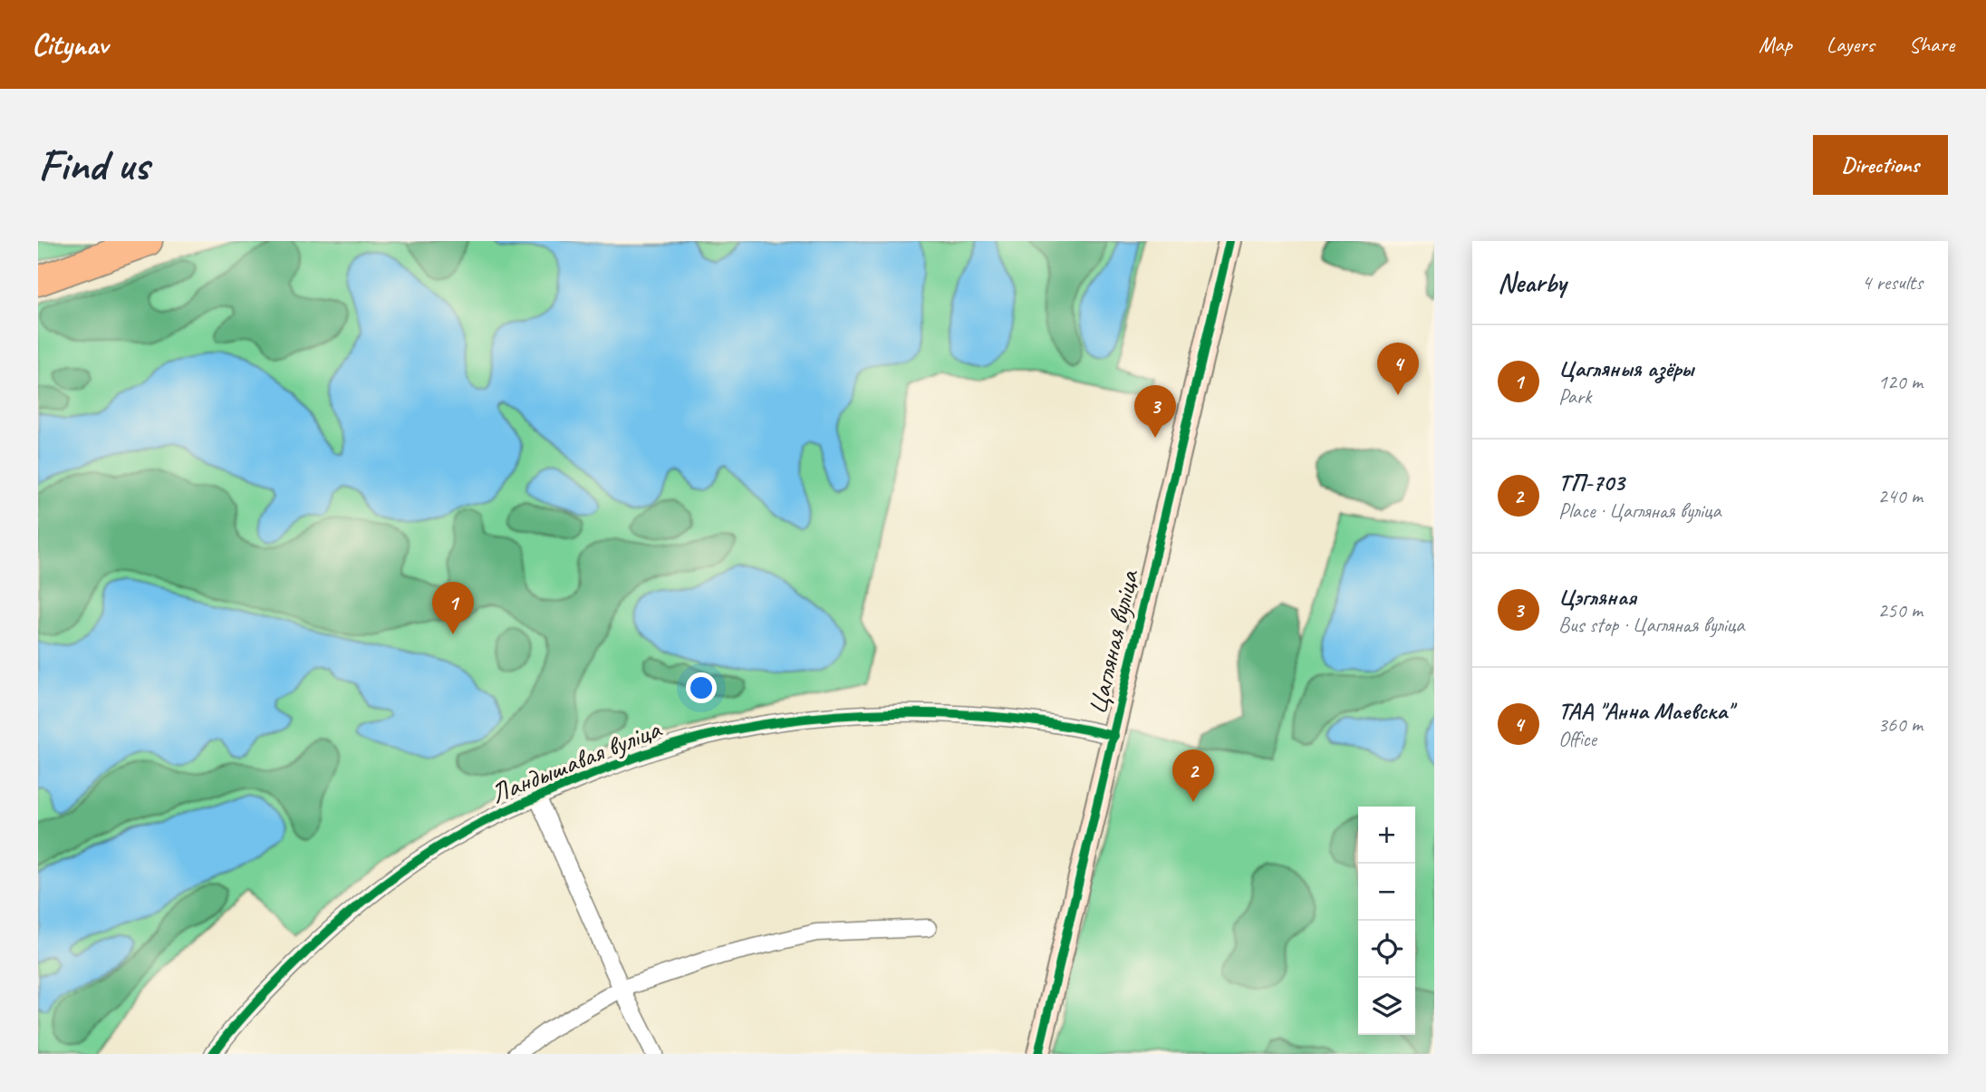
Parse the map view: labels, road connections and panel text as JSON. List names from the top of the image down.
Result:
{
  "streets": {
    "street": ["Цагляная вуліца", "Ландышавая вуліца"]
  },
  "crossings": [
    ["Цагляная вуліца", "Ландышавая вуліца"]
  ],
  "page": {
    "header": "Citynav",
    "nav": ["Map", "Layers", "Share"],
    "buttons": "Directions",
    "title": "Find us",
    "heading": ["Nearby", "4 results"],
    "list": [
      {
        "mark": "1",
        "name": "Цагляныя азёры",
        "note": "Park",
        "value": "120 m"
      },
      {
        "mark": "2",
        "name": "ТП-703",
        "note": "Place · Цагляная вуліца",
        "value": "240 m"
      },
      {
        "mark": "3",
        "name": "Цэгляная",
        "note": "Bus stop · Цагляная вуліца",
        "value": "250 m"
      },
      {
        "mark": "4",
        "name": "ТАА \"Анна Маевска\"",
        "note": "Office",
        "value": "360 m"
      }
    ],
    "pins": [
      "4",
      "3",
      "1",
      "2"
    ],
    "map_buttons": ["+", "−"]
  }
}
